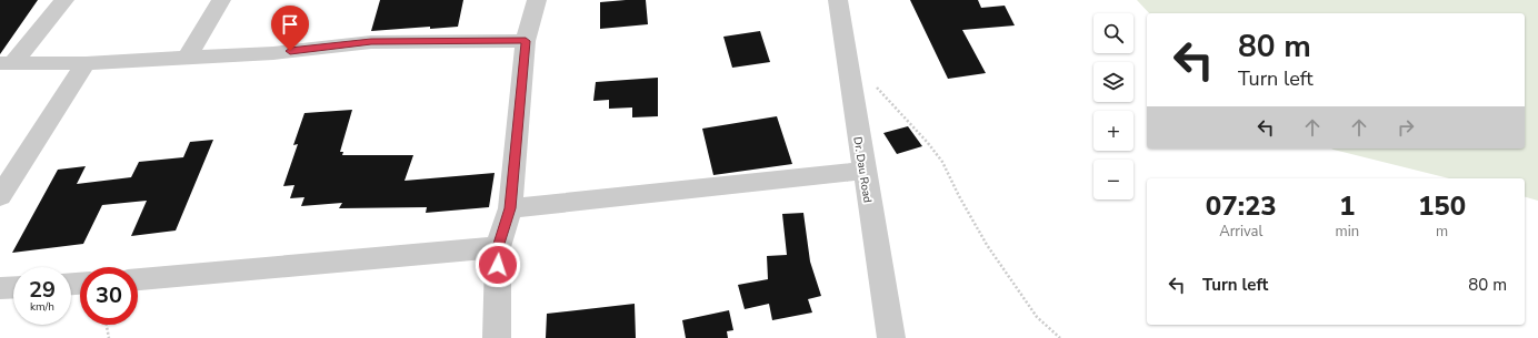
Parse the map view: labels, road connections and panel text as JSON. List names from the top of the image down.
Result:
{
  "streets": {
    "street": ["Dr. Dau Road"]
  },
  "page": {
    "map_buttons": ["+", "−"],
    "turn": ["80 m", "Turn left"],
    "eta": [
      "07:23",
      "Arrival",
      "1",
      "min",
      "150",
      "m"
    ],
    "list": [
      {
        "name": "Turn left",
        "value": "80 m"
      }
    ],
    "speed": "29 km/h",
    "limit": "30"
  }
}
